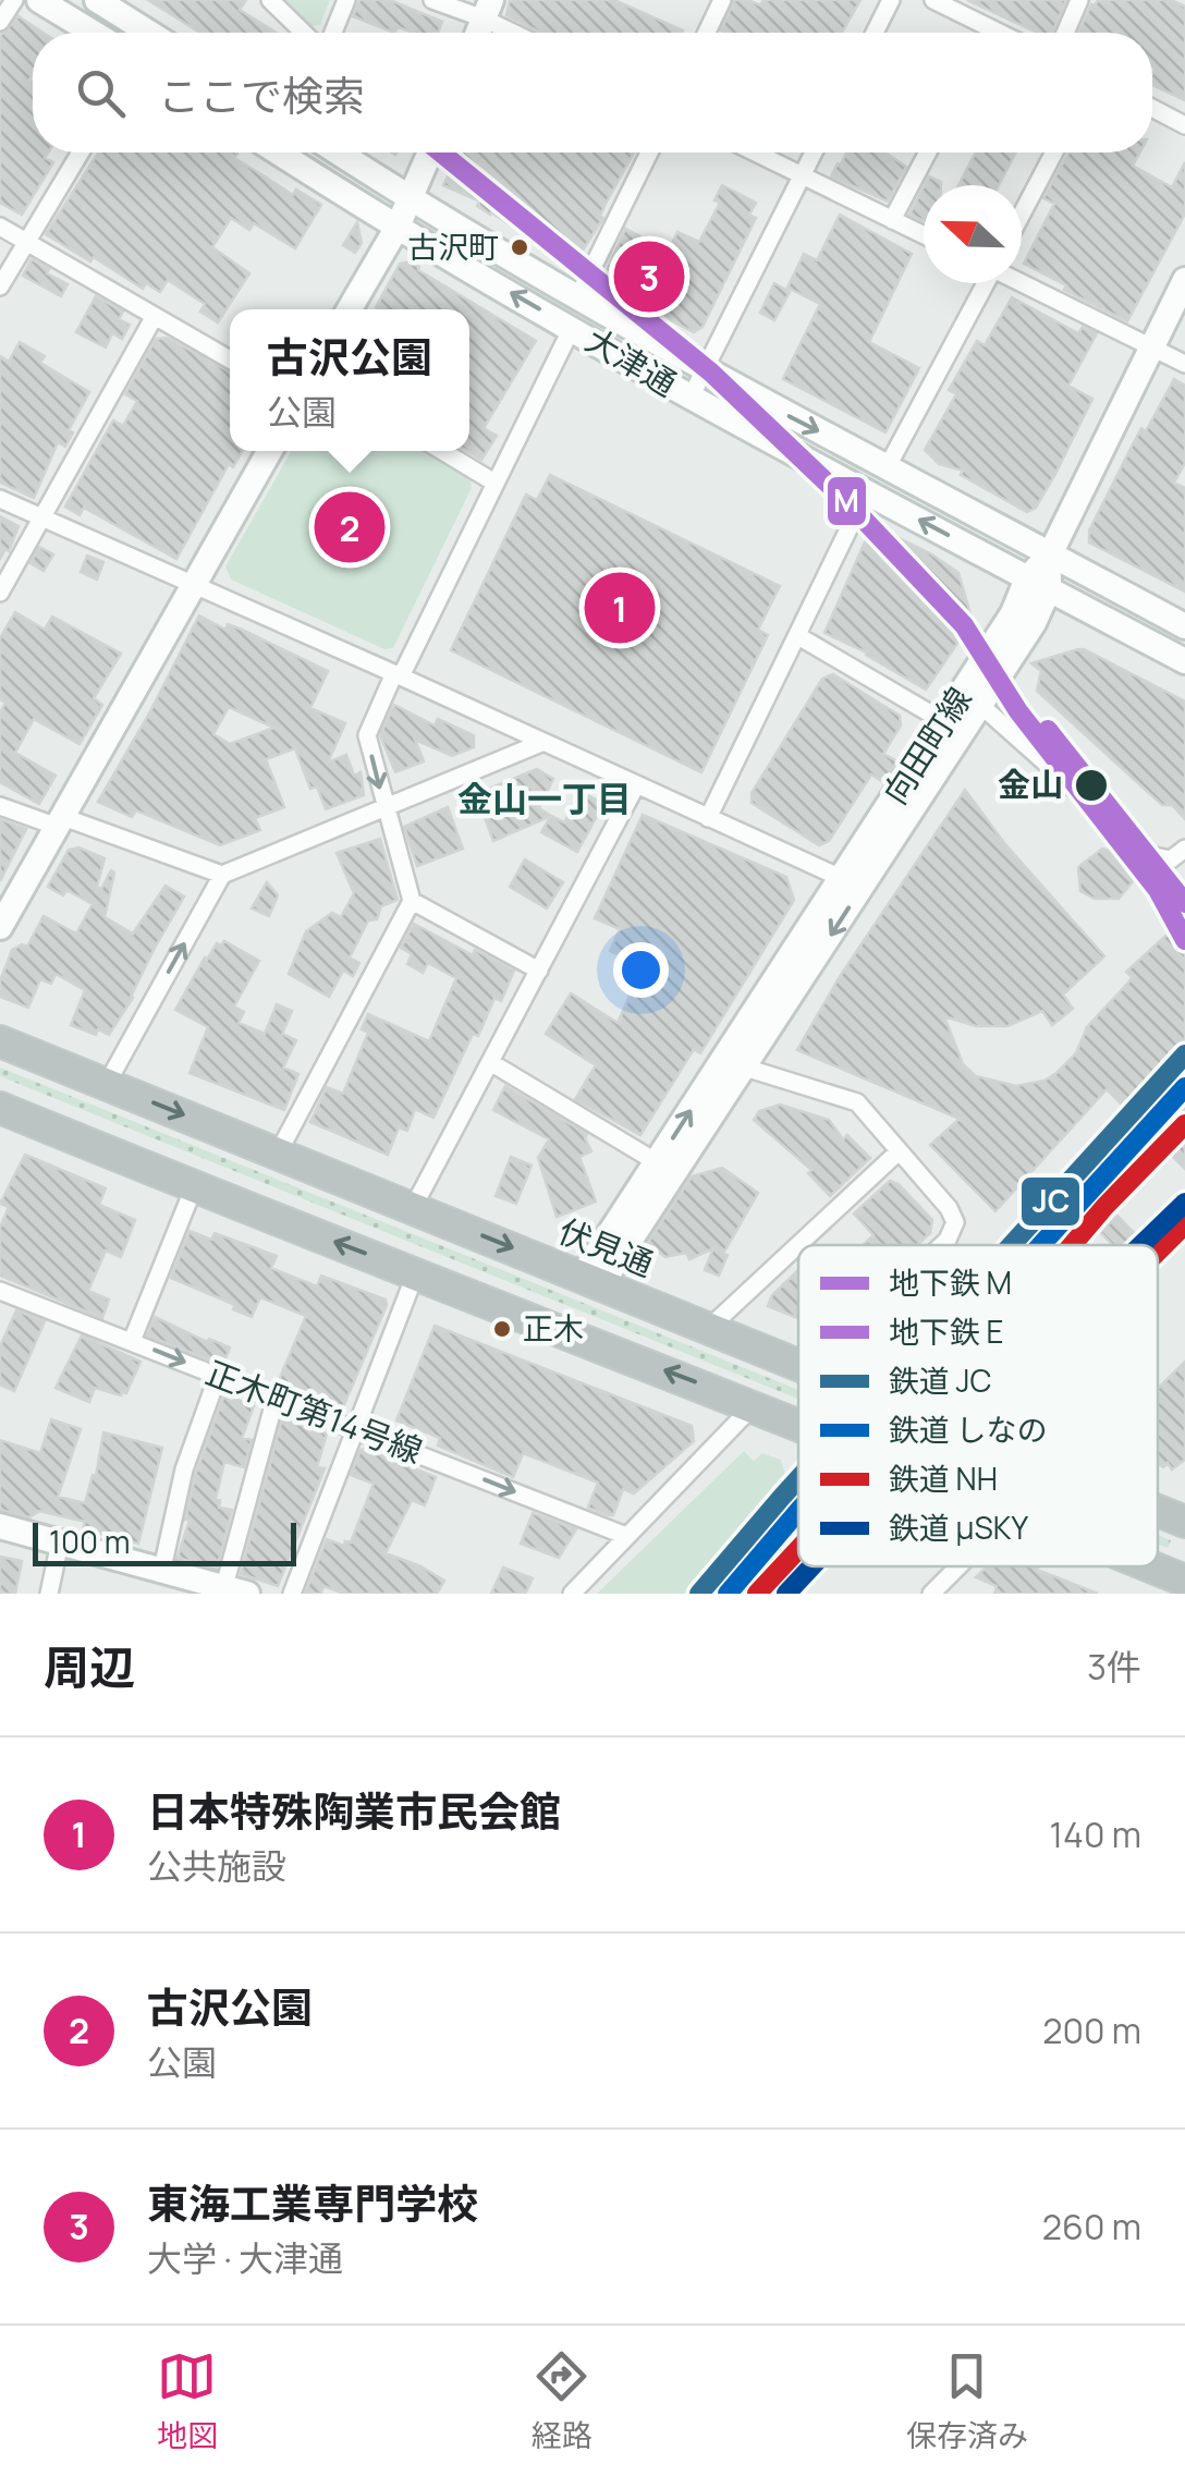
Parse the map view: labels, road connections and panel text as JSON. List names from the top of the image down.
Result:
{
  "streets": {
    "highway": ["伏見通"],
    "street": ["大津通", "向田町線", "正木町第14号線"]
  },
  "crossings": [
    ["大津通", "向田町線"],
    ["向田町線", "伏見通"]
  ],
  "one_way": ["正木町第14号線"],
  "districts": ["金山一丁目"],
  "places": ["古沢町", "金山", "正木"],
  "lines": [
    "metro line M",
    "metro line E",
    "rail line JC",
    "rail line しなの",
    "rail line NH",
    "rail line μSKY"
  ],
  "legend": [
    "地下鉄 M",
    "地下鉄 E",
    "鉄道 JC",
    "鉄道 しなの",
    "鉄道 NH",
    "鉄道 μSKY"
  ],
  "scale_bar": "100 m",
  "north": "left",
  "page": {
    "search": "ここで検索",
    "pins": ["3", "2", "1"],
    "popup": ["古沢公園", "公園"],
    "scale": "100 m",
    "heading": ["周辺", "3件"],
    "list": [
      {
        "mark": "1",
        "name": "日本特殊陶業市民会館",
        "note": "公共施設",
        "value": "140 m"
      },
      {
        "mark": "2",
        "name": "古沢公園",
        "note": "公園",
        "value": "200 m"
      },
      {
        "mark": "3",
        "name": "東海工業専門学校",
        "note": "大学 · 大津通",
        "value": "260 m"
      }
    ],
    "nav": ["地図", "経路", "保存済み"]
  }
}
